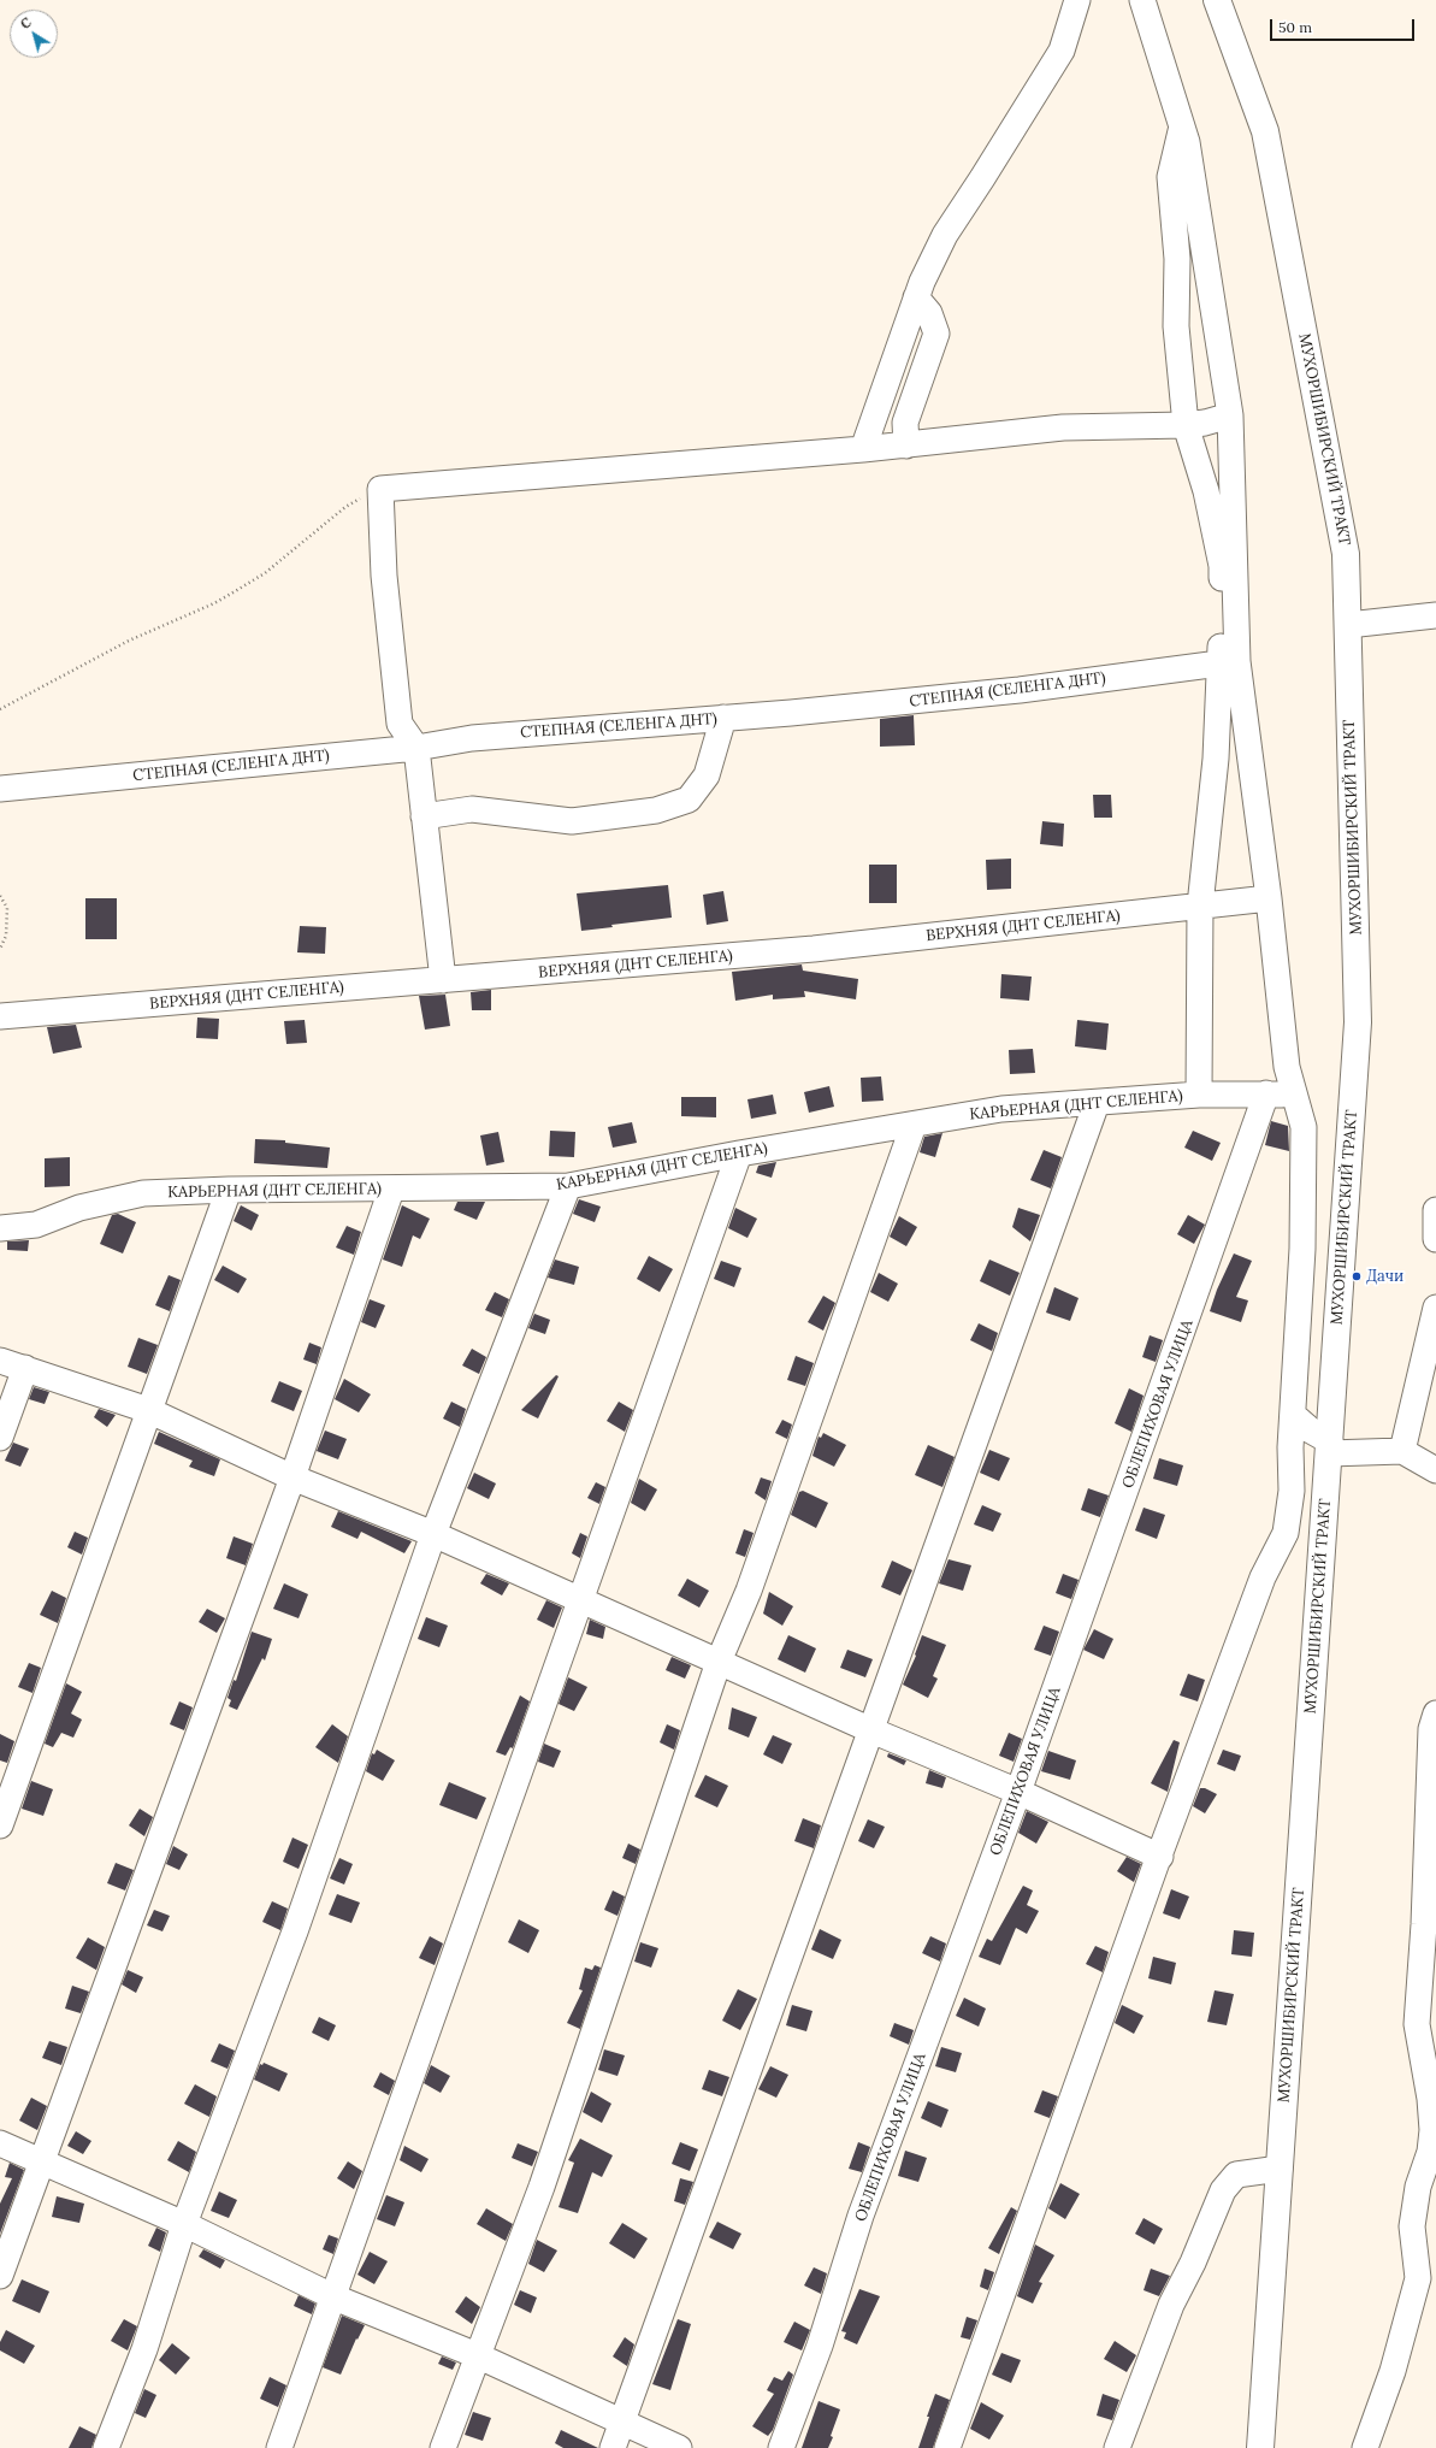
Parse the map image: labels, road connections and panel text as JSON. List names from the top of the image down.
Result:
{
  "streets": {
    "main road": ["МУХОРШИБИРСКИЙ ТРАКТ"],
    "street": [
      "СТЕПНАЯ (СЕЛЕНГА ДНТ)",
      "ВЕРХНЯЯ (ДНТ СЕЛЕНГА)",
      "КАРЬЕРНАЯ (ДНТ СЕЛЕНГА)",
      "ОБЛЕПИХОВАЯ УЛИЦА"
    ]
  },
  "crossings": [
    ["КАРЬЕРНАЯ (ДНТ СЕЛЕНГА)", "ОБЛЕПИХОВАЯ УЛИЦА"]
  ],
  "places": ["Дачи"],
  "scale_bar": "50 m",
  "north": "top left"
}
